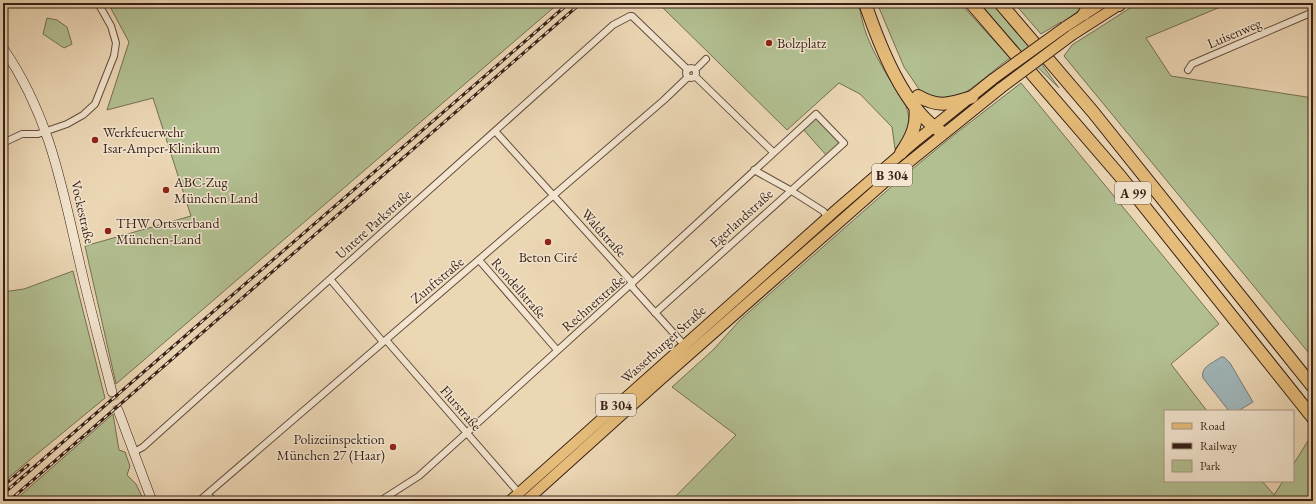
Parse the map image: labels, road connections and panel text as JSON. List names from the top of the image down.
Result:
{
  "streets": {
    "highway": ["A 99"],
    "main road": ["B 304", "Vockestraße", "Wasserburger Straße"],
    "street": [
      "Luisenweg",
      "Egerlandstraße",
      "Untere Parkstraße",
      "Waldstraße",
      "Zunftstraße",
      "Rondellstraße",
      "Rechnerstraße",
      "Flurstraße"
    ]
  },
  "crossings": [
    ["B 304", "Wasserburger Straße"],
    ["Egerlandstraße", "Waldstraße"],
    ["Egerlandstraße", "Rechnerstraße"],
    ["Untere Parkstraße", "Waldstraße"],
    ["Untere Parkstraße", "Zunftstraße"],
    ["Untere Parkstraße", "Flurstraße"],
    ["Waldstraße", "Zunftstraße"],
    ["Waldstraße", "Rechnerstraße"],
    ["Waldstraße", "Wasserburger Straße"],
    ["Zunftstraße", "Rondellstraße"],
    ["Zunftstraße", "Flurstraße"],
    ["Rondellstraße", "Rechnerstraße"],
    ["Rechnerstraße", "Flurstraße"],
    ["Wasserburger Straße", "Flurstraße"]
  ],
  "places": [
    "Bolzplatz",
    "Werkfeuerwehr Isar-Amper-Klinikum",
    "ABC-Zug München Land",
    "THW Ortsverband München-Land",
    "Beton Ciré",
    "Polizeiinspektion München 27 (Haar)"
  ],
  "legend": ["Road", "Railway", "Park"]
}
